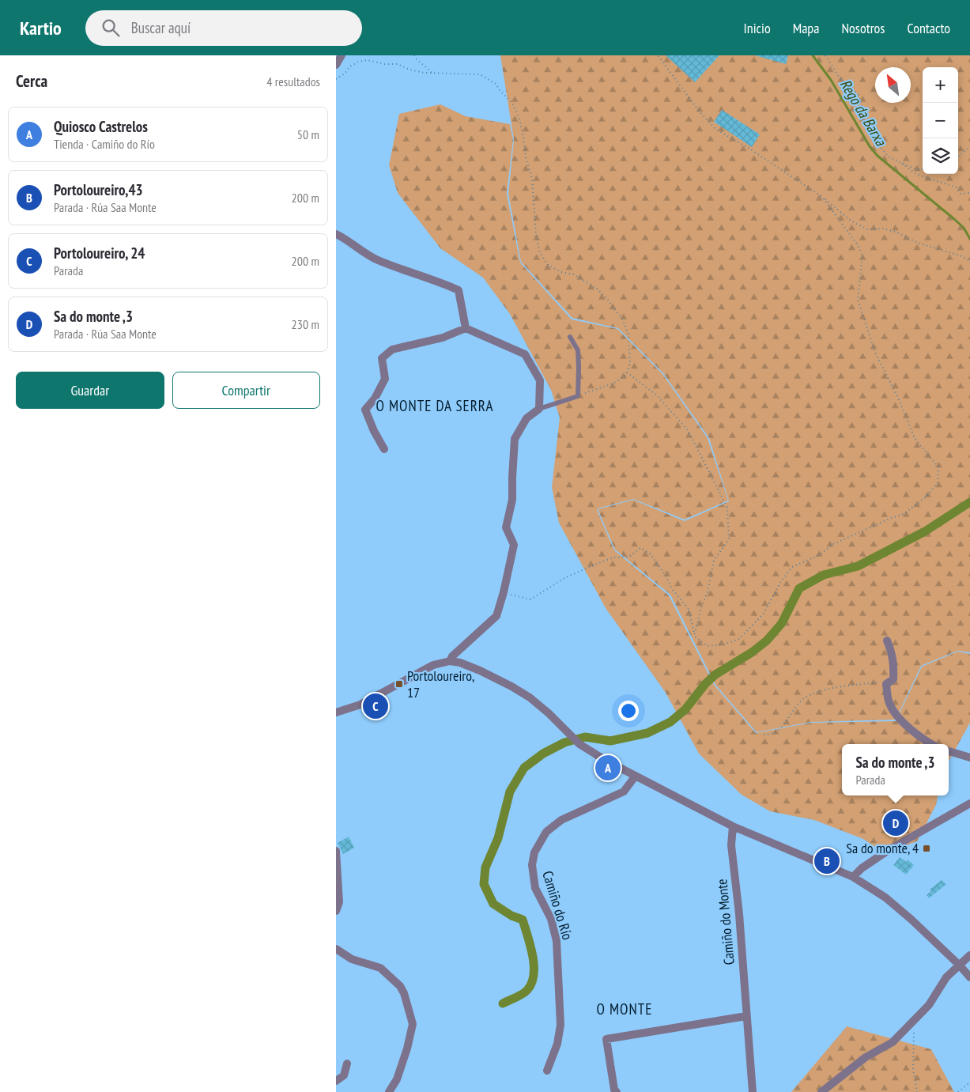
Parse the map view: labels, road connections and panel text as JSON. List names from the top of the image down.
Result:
{
  "streets": {
    "street": ["Camiño do Río", "Camiño do Monte"]
  },
  "districts": ["O MONTE DA SERRA", "O MONTE"],
  "water": ["Rego da Barxa"],
  "places": {
    "transit": ["Portoloureiro, 17", "Sa do monte, 4"]
  },
  "north": "top left",
  "page": {
    "header": "Kartio",
    "search": "Buscar aquí",
    "nav": [
      "Inicio",
      "Mapa",
      "Nosotros",
      "Contacto"
    ],
    "heading": ["Cerca", "4 resultados"],
    "map_buttons": ["+", "−"],
    "list": [
      {
        "mark": "A",
        "name": "Quiosco Castrelos",
        "note": "Tienda · Camiño do Río",
        "value": "50 m"
      },
      {
        "mark": "B",
        "name": "Portoloureiro,43",
        "note": "Parada · Rúa Saa Monte",
        "value": "200 m"
      },
      {
        "mark": "C",
        "name": "Portoloureiro, 24",
        "note": "Parada",
        "value": "200 m"
      },
      {
        "mark": "D",
        "name": "Sa do monte ,3",
        "note": "Parada · Rúa Saa Monte",
        "value": "230 m"
      }
    ],
    "buttons": ["Guardar", "Compartir"],
    "pins": [
      "C",
      "A",
      "D",
      "B"
    ],
    "popup": ["Sa do monte ,3", "Parada"]
  }
}
